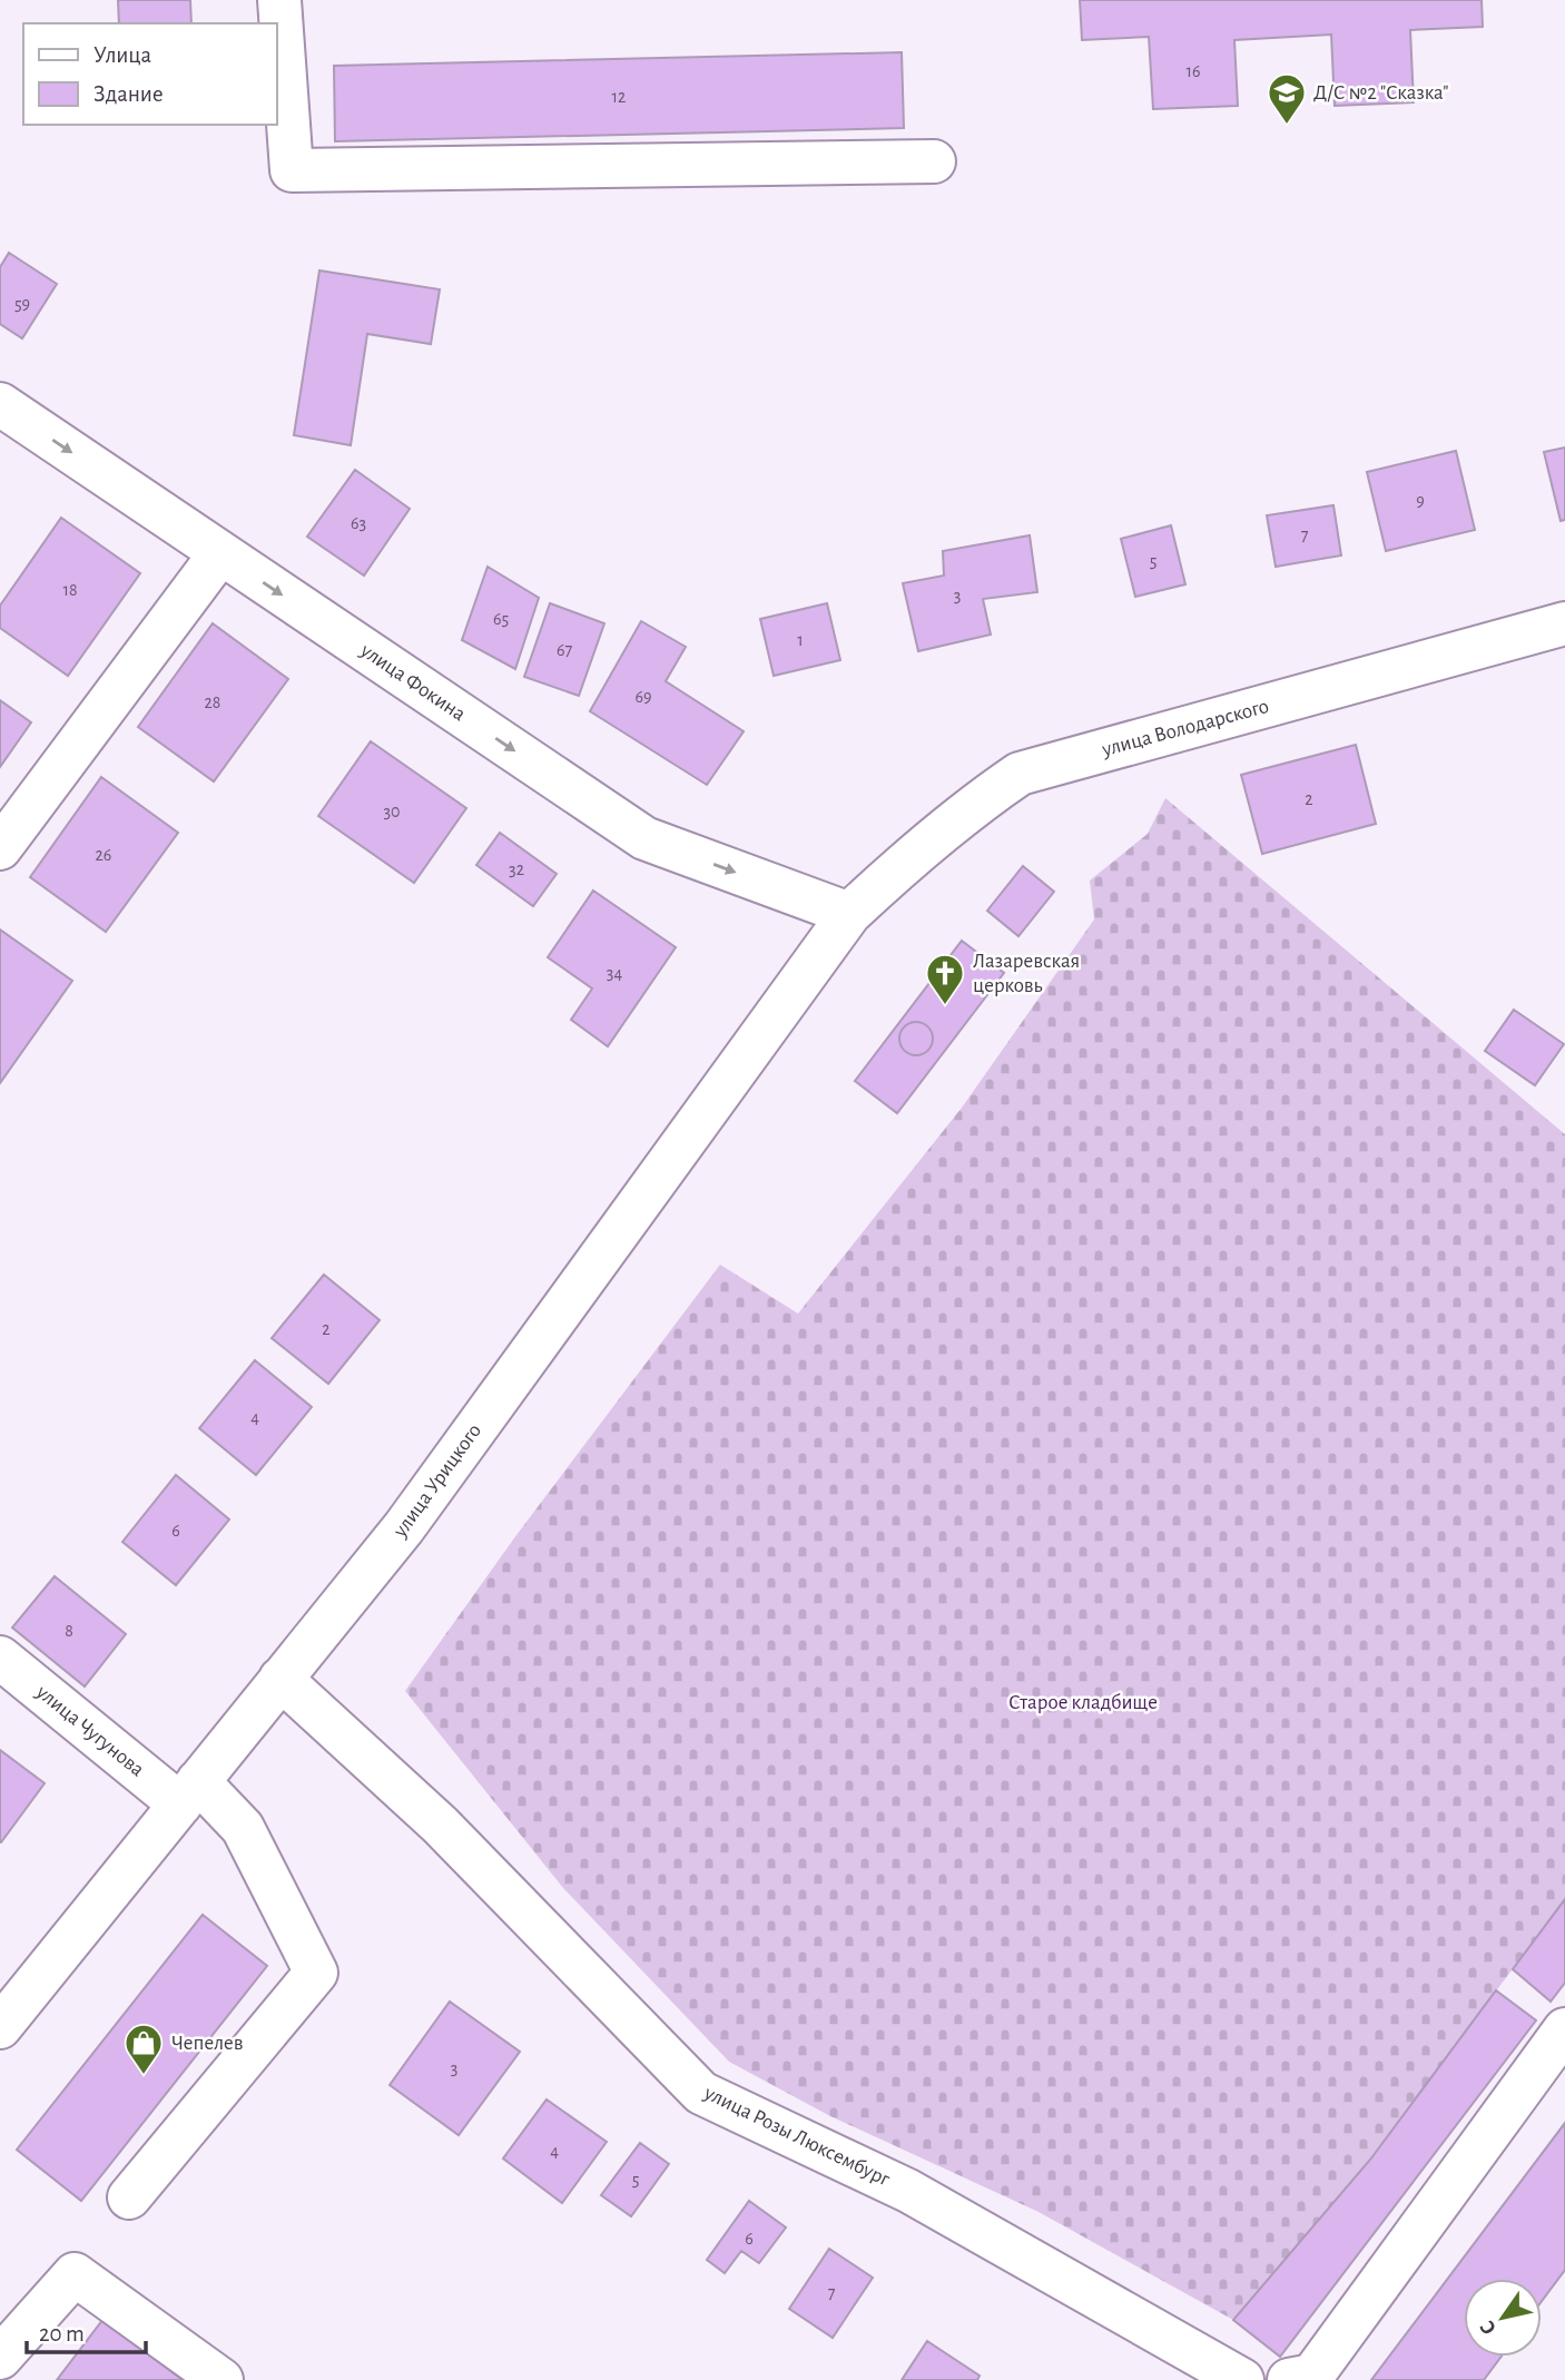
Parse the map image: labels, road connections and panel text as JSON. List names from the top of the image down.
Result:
{
  "streets": {
    "street": [
      "улица Фокина",
      "улица Володарского",
      "улица Урицкого",
      "улица Чугунова",
      "улица Розы Люксембург"
    ]
  },
  "crossings": [
    ["улица Фокина", "улица Володарского"],
    ["улица Фокина", "улица Урицкого"],
    ["улица Володарского", "улица Урицкого"],
    ["улица Урицкого", "улица Чугунова"],
    ["улица Урицкого", "улица Розы Люксембург"]
  ],
  "one_way": ["улица Фокина"],
  "parks": ["Старое кладбище"],
  "places": {
    "school or university": ["Д/С №2 \"Сказка\""],
    "church": ["Лазаревская церковь"],
    "shop": ["Чепелев"]
  },
  "house_numbers": [
    "16",
    "12",
    "59",
    "9",
    "63",
    "7",
    "5",
    "18",
    "3",
    "65",
    "1",
    "67",
    "69",
    "28",
    "2",
    "30",
    "26",
    "32",
    "34",
    "2",
    "4",
    "6",
    "8",
    "3",
    "4",
    "5",
    "6",
    "7"
  ],
  "legend": ["Улица", "Здание"],
  "scale_bar": "20 m",
  "north": "bottom left"
}
